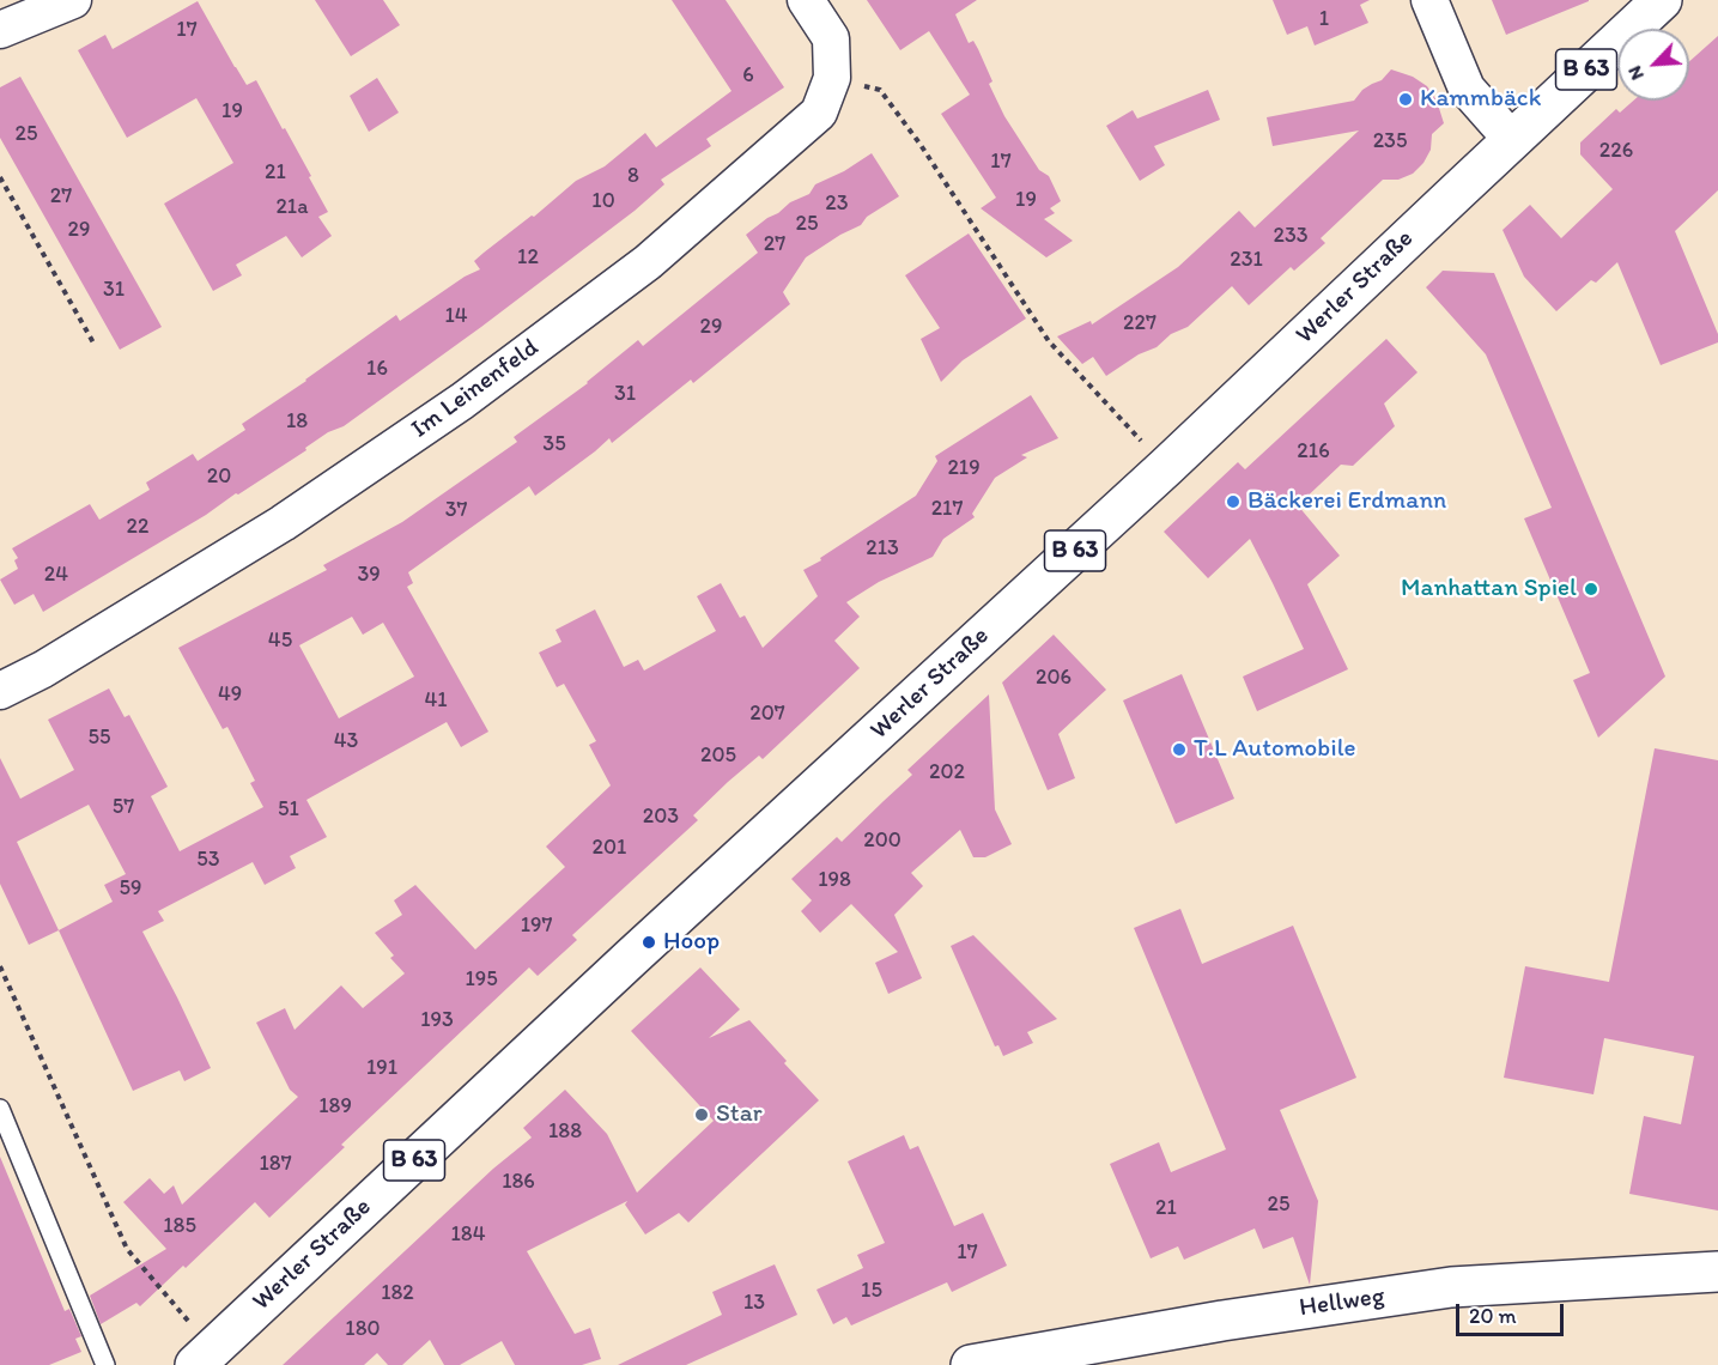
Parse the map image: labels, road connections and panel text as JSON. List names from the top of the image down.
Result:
{
  "streets": {
    "main road": ["B 63", "Werler Straße", "Hellweg"],
    "street": ["Im Leinenfeld"]
  },
  "places": [
    "Kammbäck",
    "Bäckerei Erdmann",
    "Manhattan Spiel",
    "T.L Automobile",
    "Hoop",
    "Star"
  ],
  "house_numbers": [
    "1",
    "17",
    "6",
    "19",
    "25",
    "235",
    "226",
    "17",
    "21",
    "8",
    "27",
    "19",
    "10",
    "23",
    "21a",
    "25",
    "29",
    "233",
    "27",
    "12",
    "231",
    "31",
    "14",
    "227",
    "29",
    "16",
    "31",
    "18",
    "35",
    "216",
    "219",
    "20",
    "217",
    "37",
    "22",
    "213",
    "24",
    "39",
    "45",
    "206",
    "49",
    "41",
    "207",
    "55",
    "43",
    "205",
    "202",
    "57",
    "51",
    "203",
    "200",
    "201",
    "53",
    "198",
    "59",
    "197",
    "195",
    "193",
    "191",
    "189",
    "188",
    "187",
    "186",
    "25",
    "21",
    "185",
    "184",
    "17",
    "15",
    "182",
    "13",
    "180"
  ],
  "scale_bar": "20 m",
  "north": "bottom left"
}
